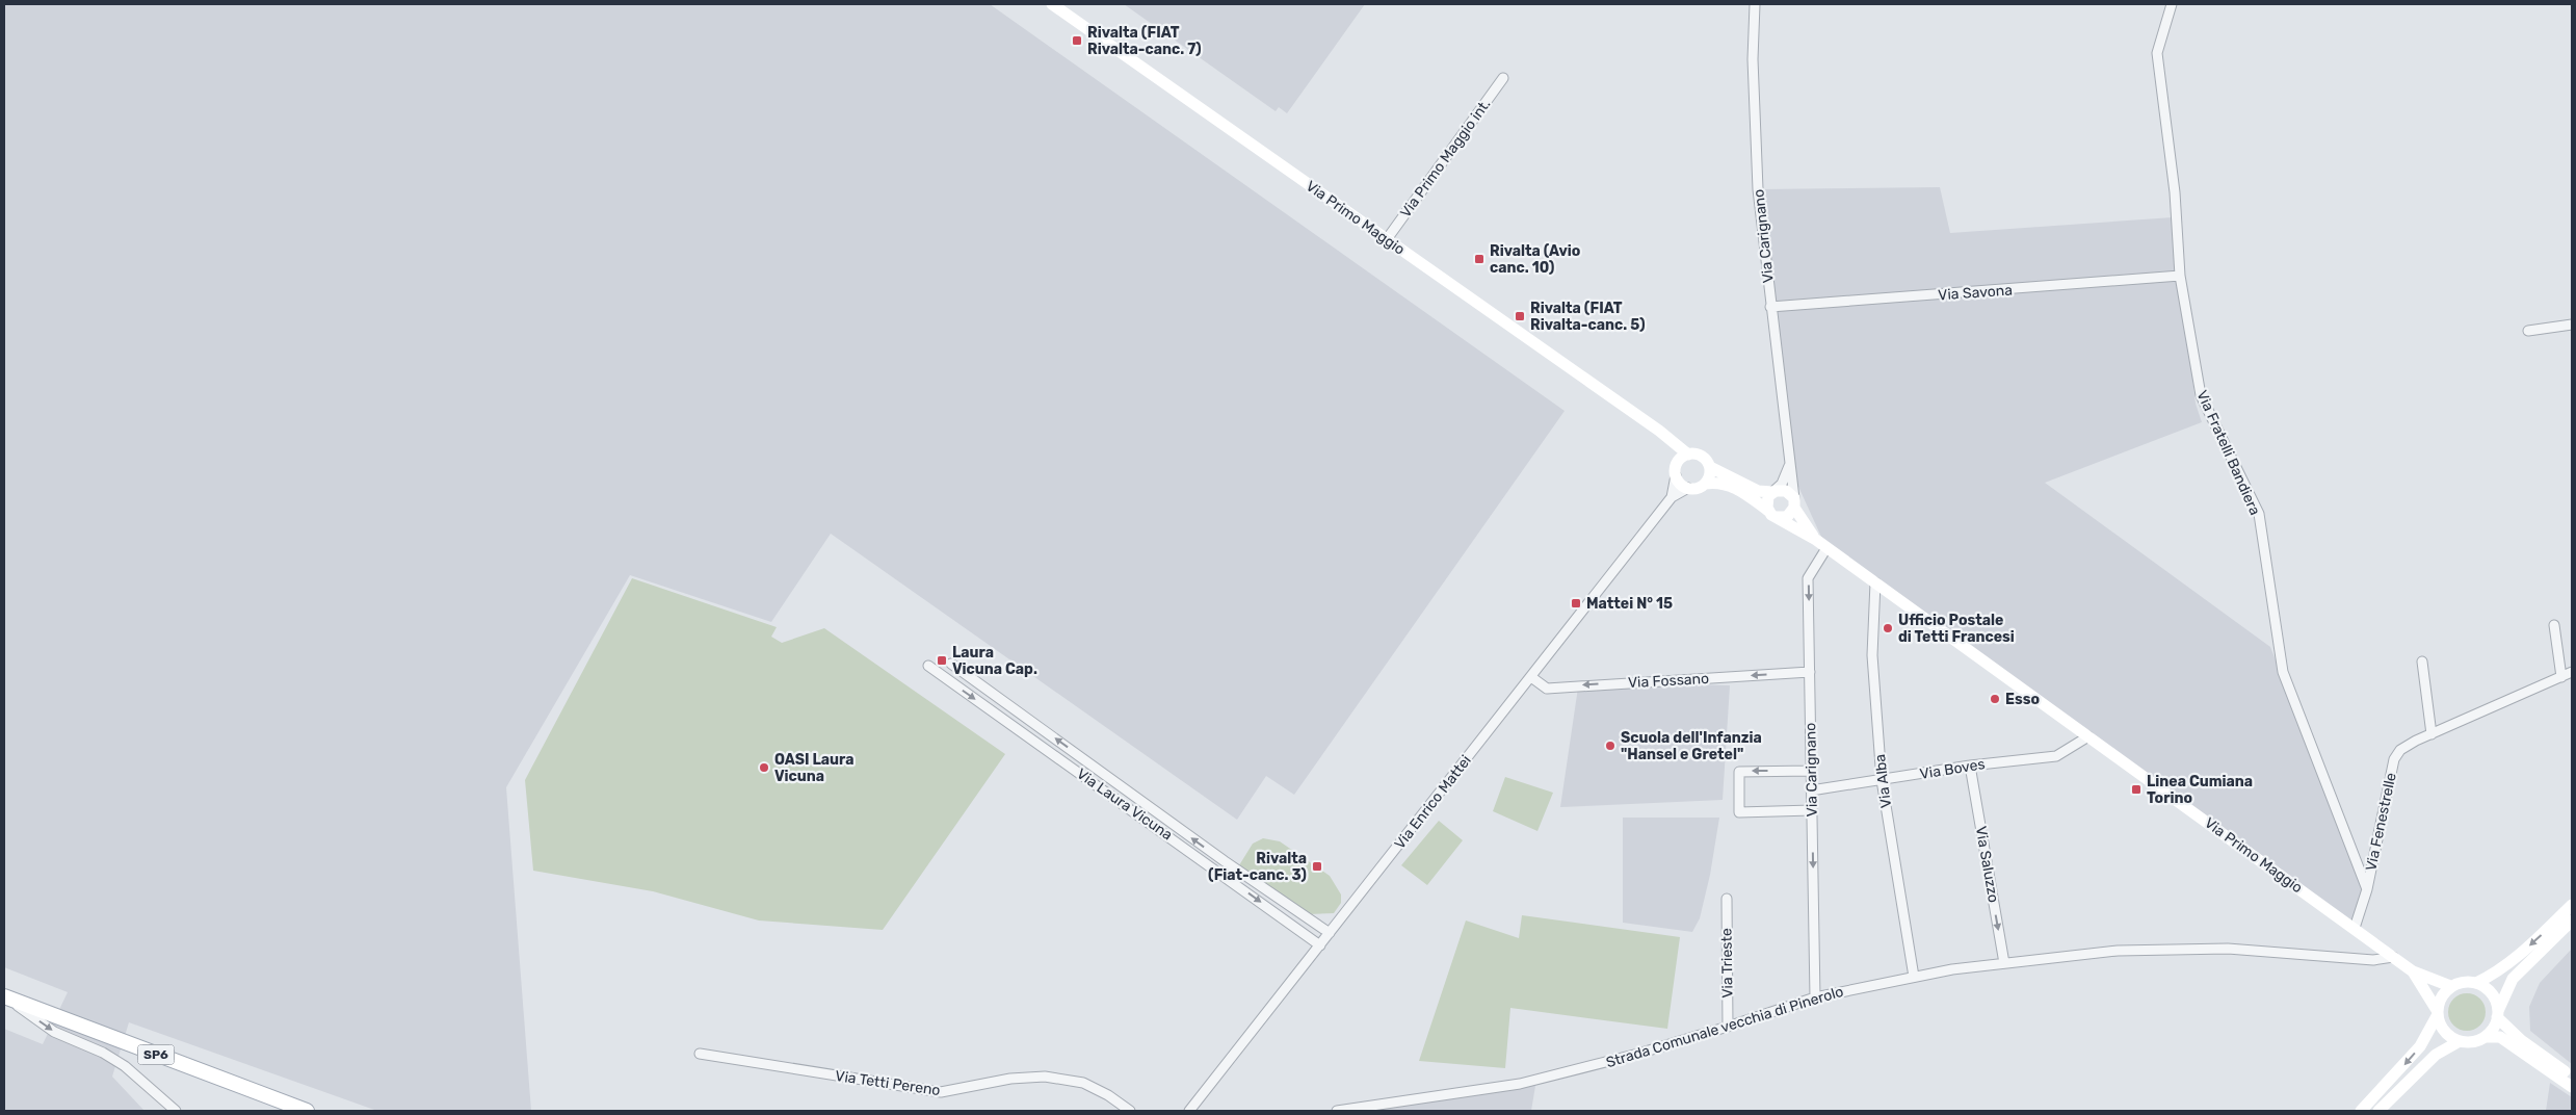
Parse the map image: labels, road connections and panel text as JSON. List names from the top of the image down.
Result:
{
  "streets": {
    "main road": ["Via Primo Maggio", "SP6"],
    "street": [
      "Via Primo Maggio int.",
      "Via Carignano",
      "Via Savona",
      "Via Fratelli Bandiera",
      "Via Fossano",
      "Via Boves",
      "Via Alba",
      "Via Enrico Mattei",
      "Via Laura Vicuna",
      "Via Fenestrelle",
      "Via Saluzzo",
      "Via Trieste",
      "Strada Comunale vecchia di Pinerolo",
      "Via Tetti Pereno"
    ]
  },
  "crossings": [
    ["Via Primo Maggio int.", "Via Primo Maggio"],
    ["Via Primo Maggio", "Via Carignano"],
    ["Via Primo Maggio", "Via Boves"],
    ["Via Primo Maggio", "Via Alba"],
    ["Via Primo Maggio", "Via Enrico Mattei"],
    ["Via Primo Maggio", "Via Fenestrelle"],
    ["Via Primo Maggio", "Strada Comunale vecchia di Pinerolo"],
    ["Via Carignano", "Via Savona"],
    ["Via Carignano", "Via Fossano"],
    ["Via Carignano", "Via Boves"],
    ["Via Carignano", "Strada Comunale vecchia di Pinerolo"],
    ["Via Savona", "Via Fratelli Bandiera"],
    ["Via Fratelli Bandiera", "Via Fenestrelle"],
    ["Via Fossano", "Via Enrico Mattei"],
    ["Via Boves", "Via Alba"],
    ["Via Boves", "Via Saluzzo"],
    ["Via Alba", "Strada Comunale vecchia di Pinerolo"],
    ["Via Enrico Mattei", "Via Laura Vicuna"],
    ["Via Saluzzo", "Strada Comunale vecchia di Pinerolo"],
    ["Via Trieste", "Strada Comunale vecchia di Pinerolo"]
  ],
  "one_way": ["Via Fossano", "Via Saluzzo"],
  "places": {
    "transit": [
      "Rivalta (FIAT Rivalta-canc. 7)",
      "Rivalta (Avio canc. 10)",
      "Rivalta (FIAT Rivalta-canc. 5)",
      "Mattei N° 15",
      "Laura Vicuna Cap.",
      "Linea Cumiana Torino",
      "Rivalta (Fiat-canc. 3)"
    ],
    "other": [
      "Ufficio Postale di Tetti Francesi",
      "Esso",
      "Scuola dell'Infanzia \"Hansel e Gretel\"",
      "OASI Laura Vicuna"
    ]
  }
}
